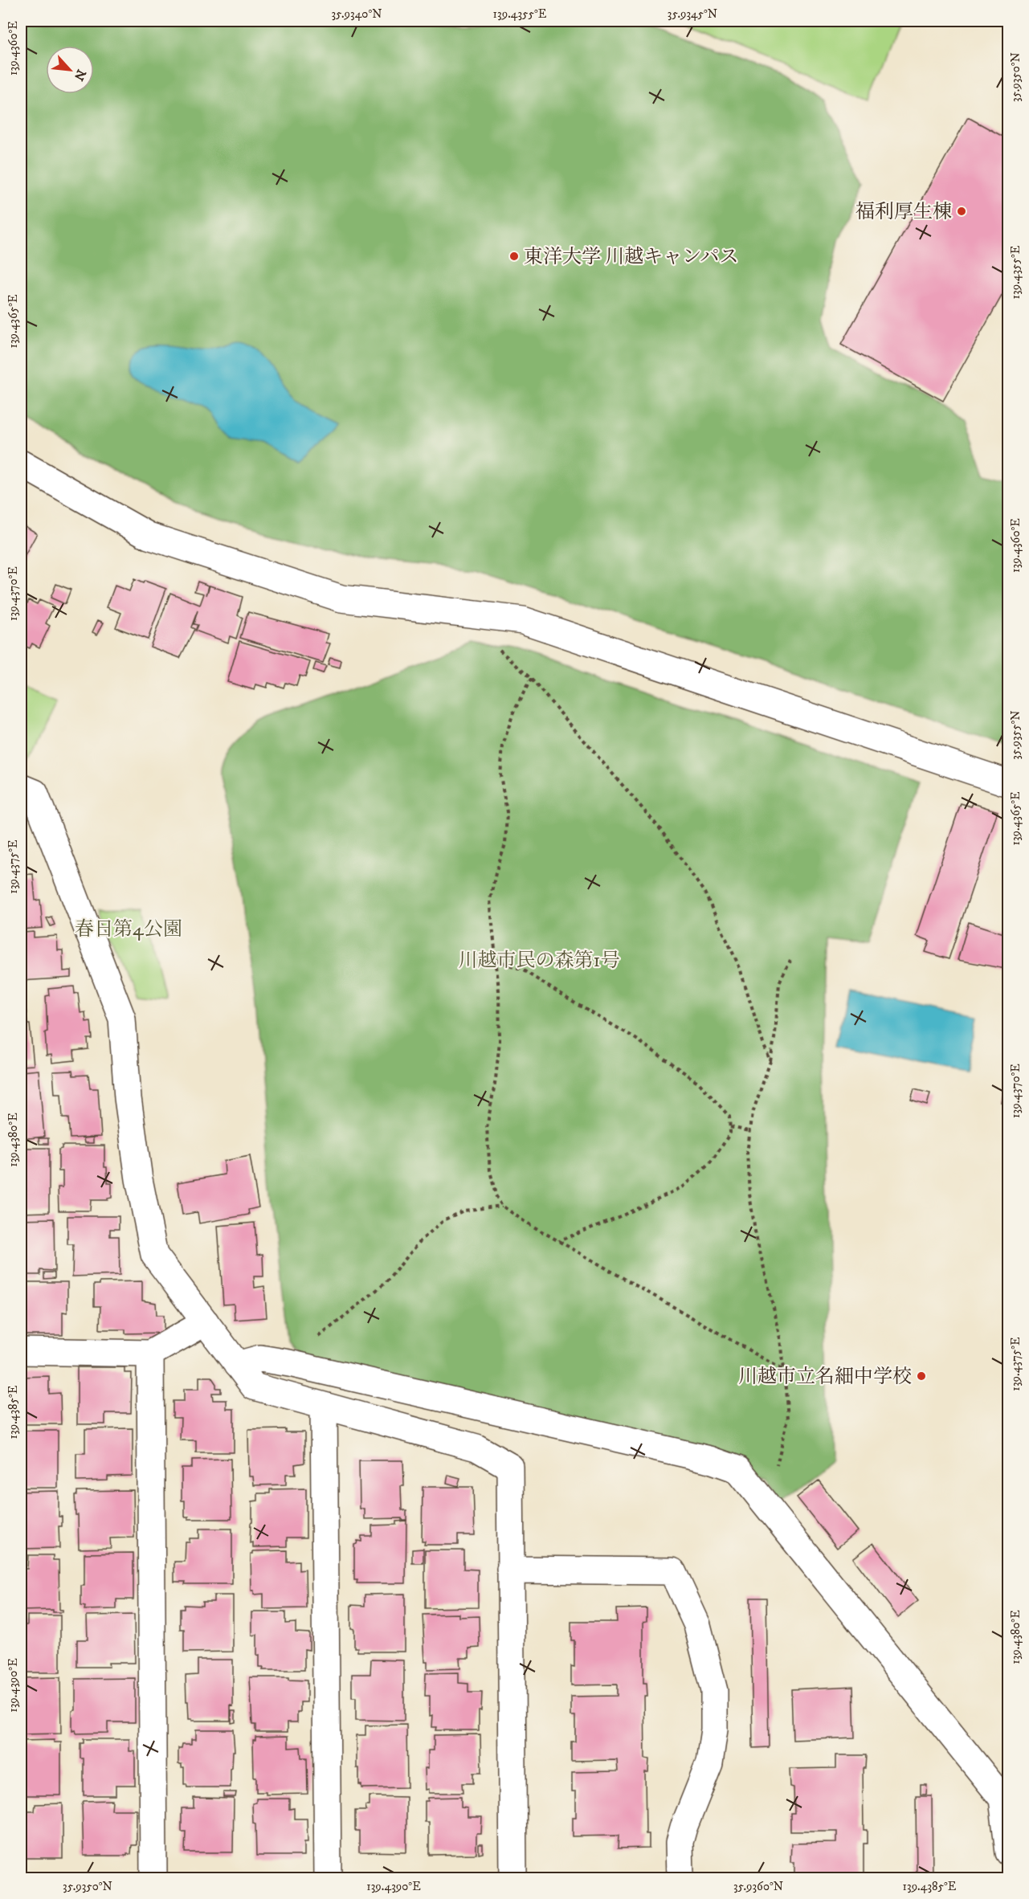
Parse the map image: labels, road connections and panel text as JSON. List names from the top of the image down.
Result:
{
  "parks": ["春日第4公園", "川越市民の森第1号"],
  "places": ["福利厚生棟", "東洋大学 川越キャンパス", "川越市立名細中学校"],
  "north": "bottom right",
  "coordinates": [
    "35.9340°N",
    "139.4355°E",
    "35.9345°N",
    "139.4360°E",
    "35.9350°N",
    "139.4365°E",
    "139.4370°E",
    "35.9355°N",
    "139.4375°E",
    "139.4380°E",
    "139.4385°E",
    "139.4390°E",
    "35.9360°N"
  ]
}
